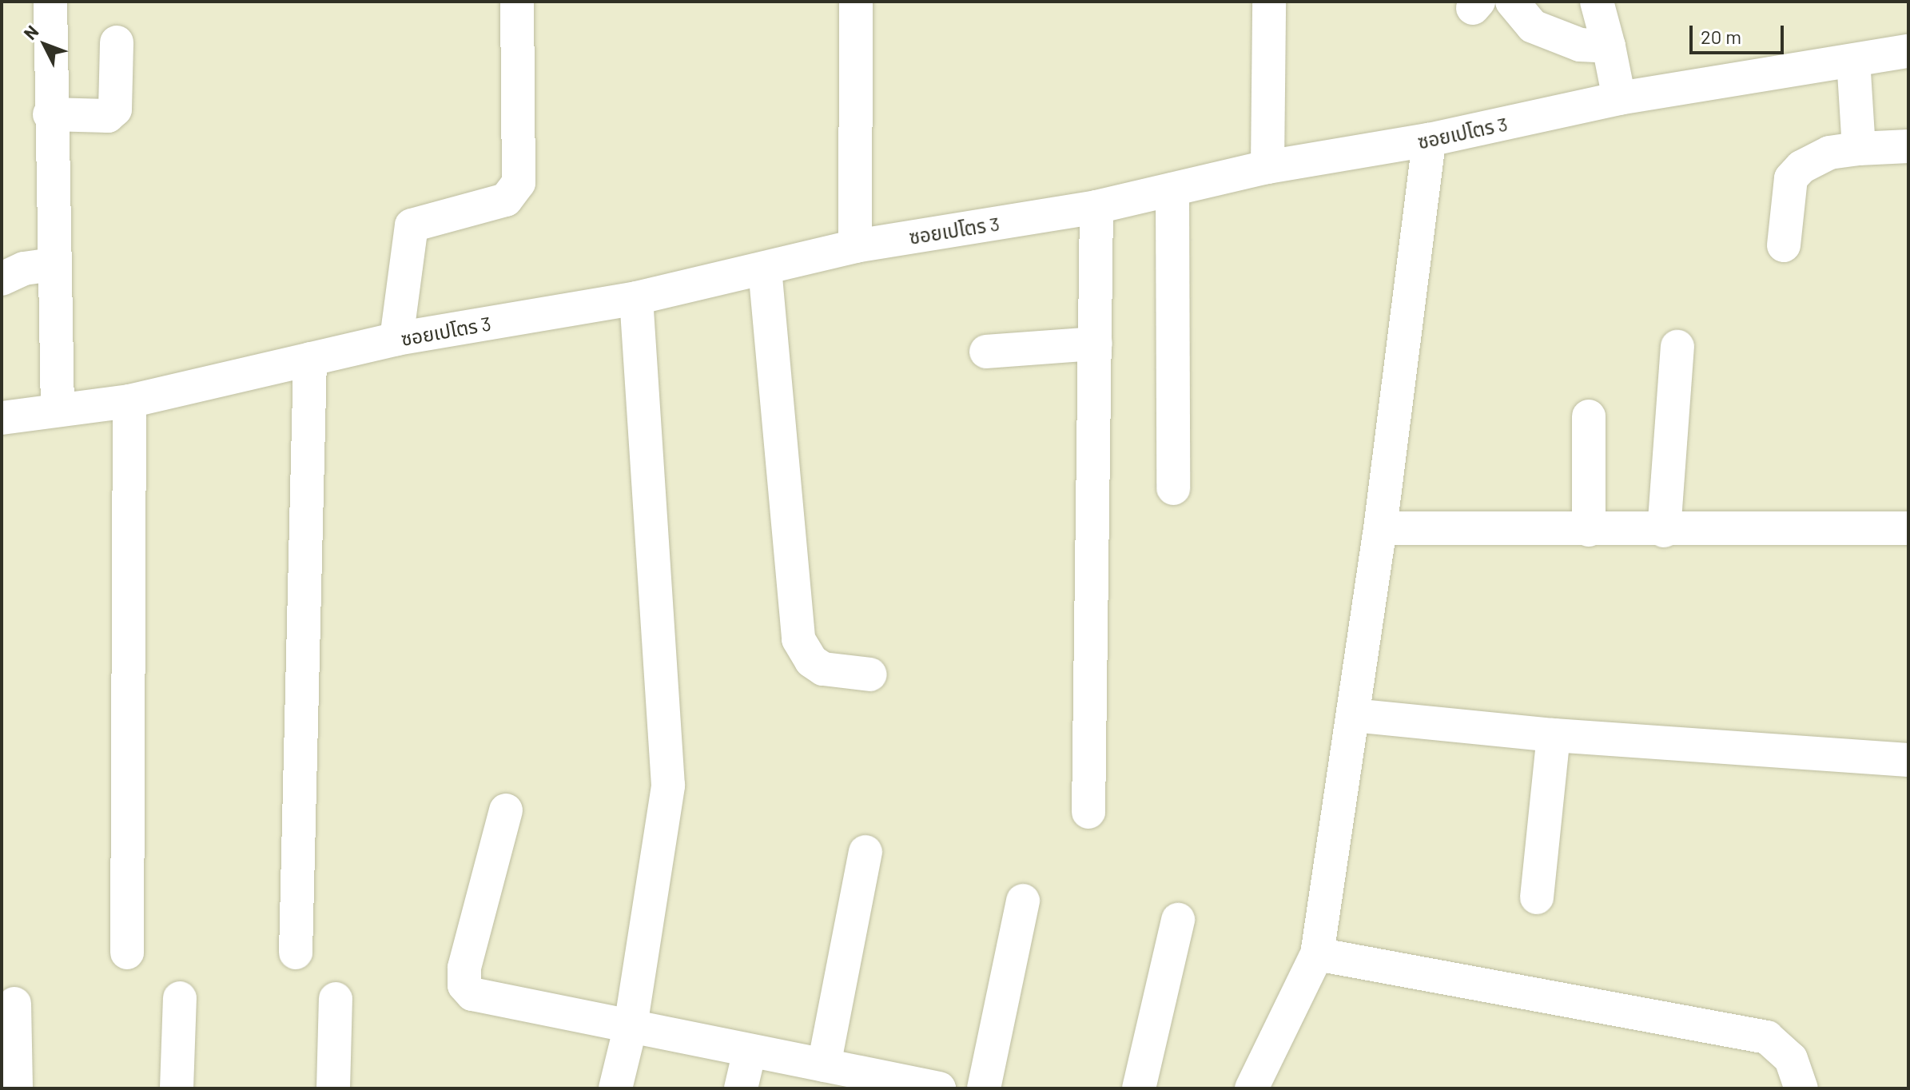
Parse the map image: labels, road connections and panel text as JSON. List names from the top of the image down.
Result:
{
  "streets": {
    "street": ["ซอยเปโตร 3"]
  },
  "scale_bar": "20 m",
  "north": "top left"
}
